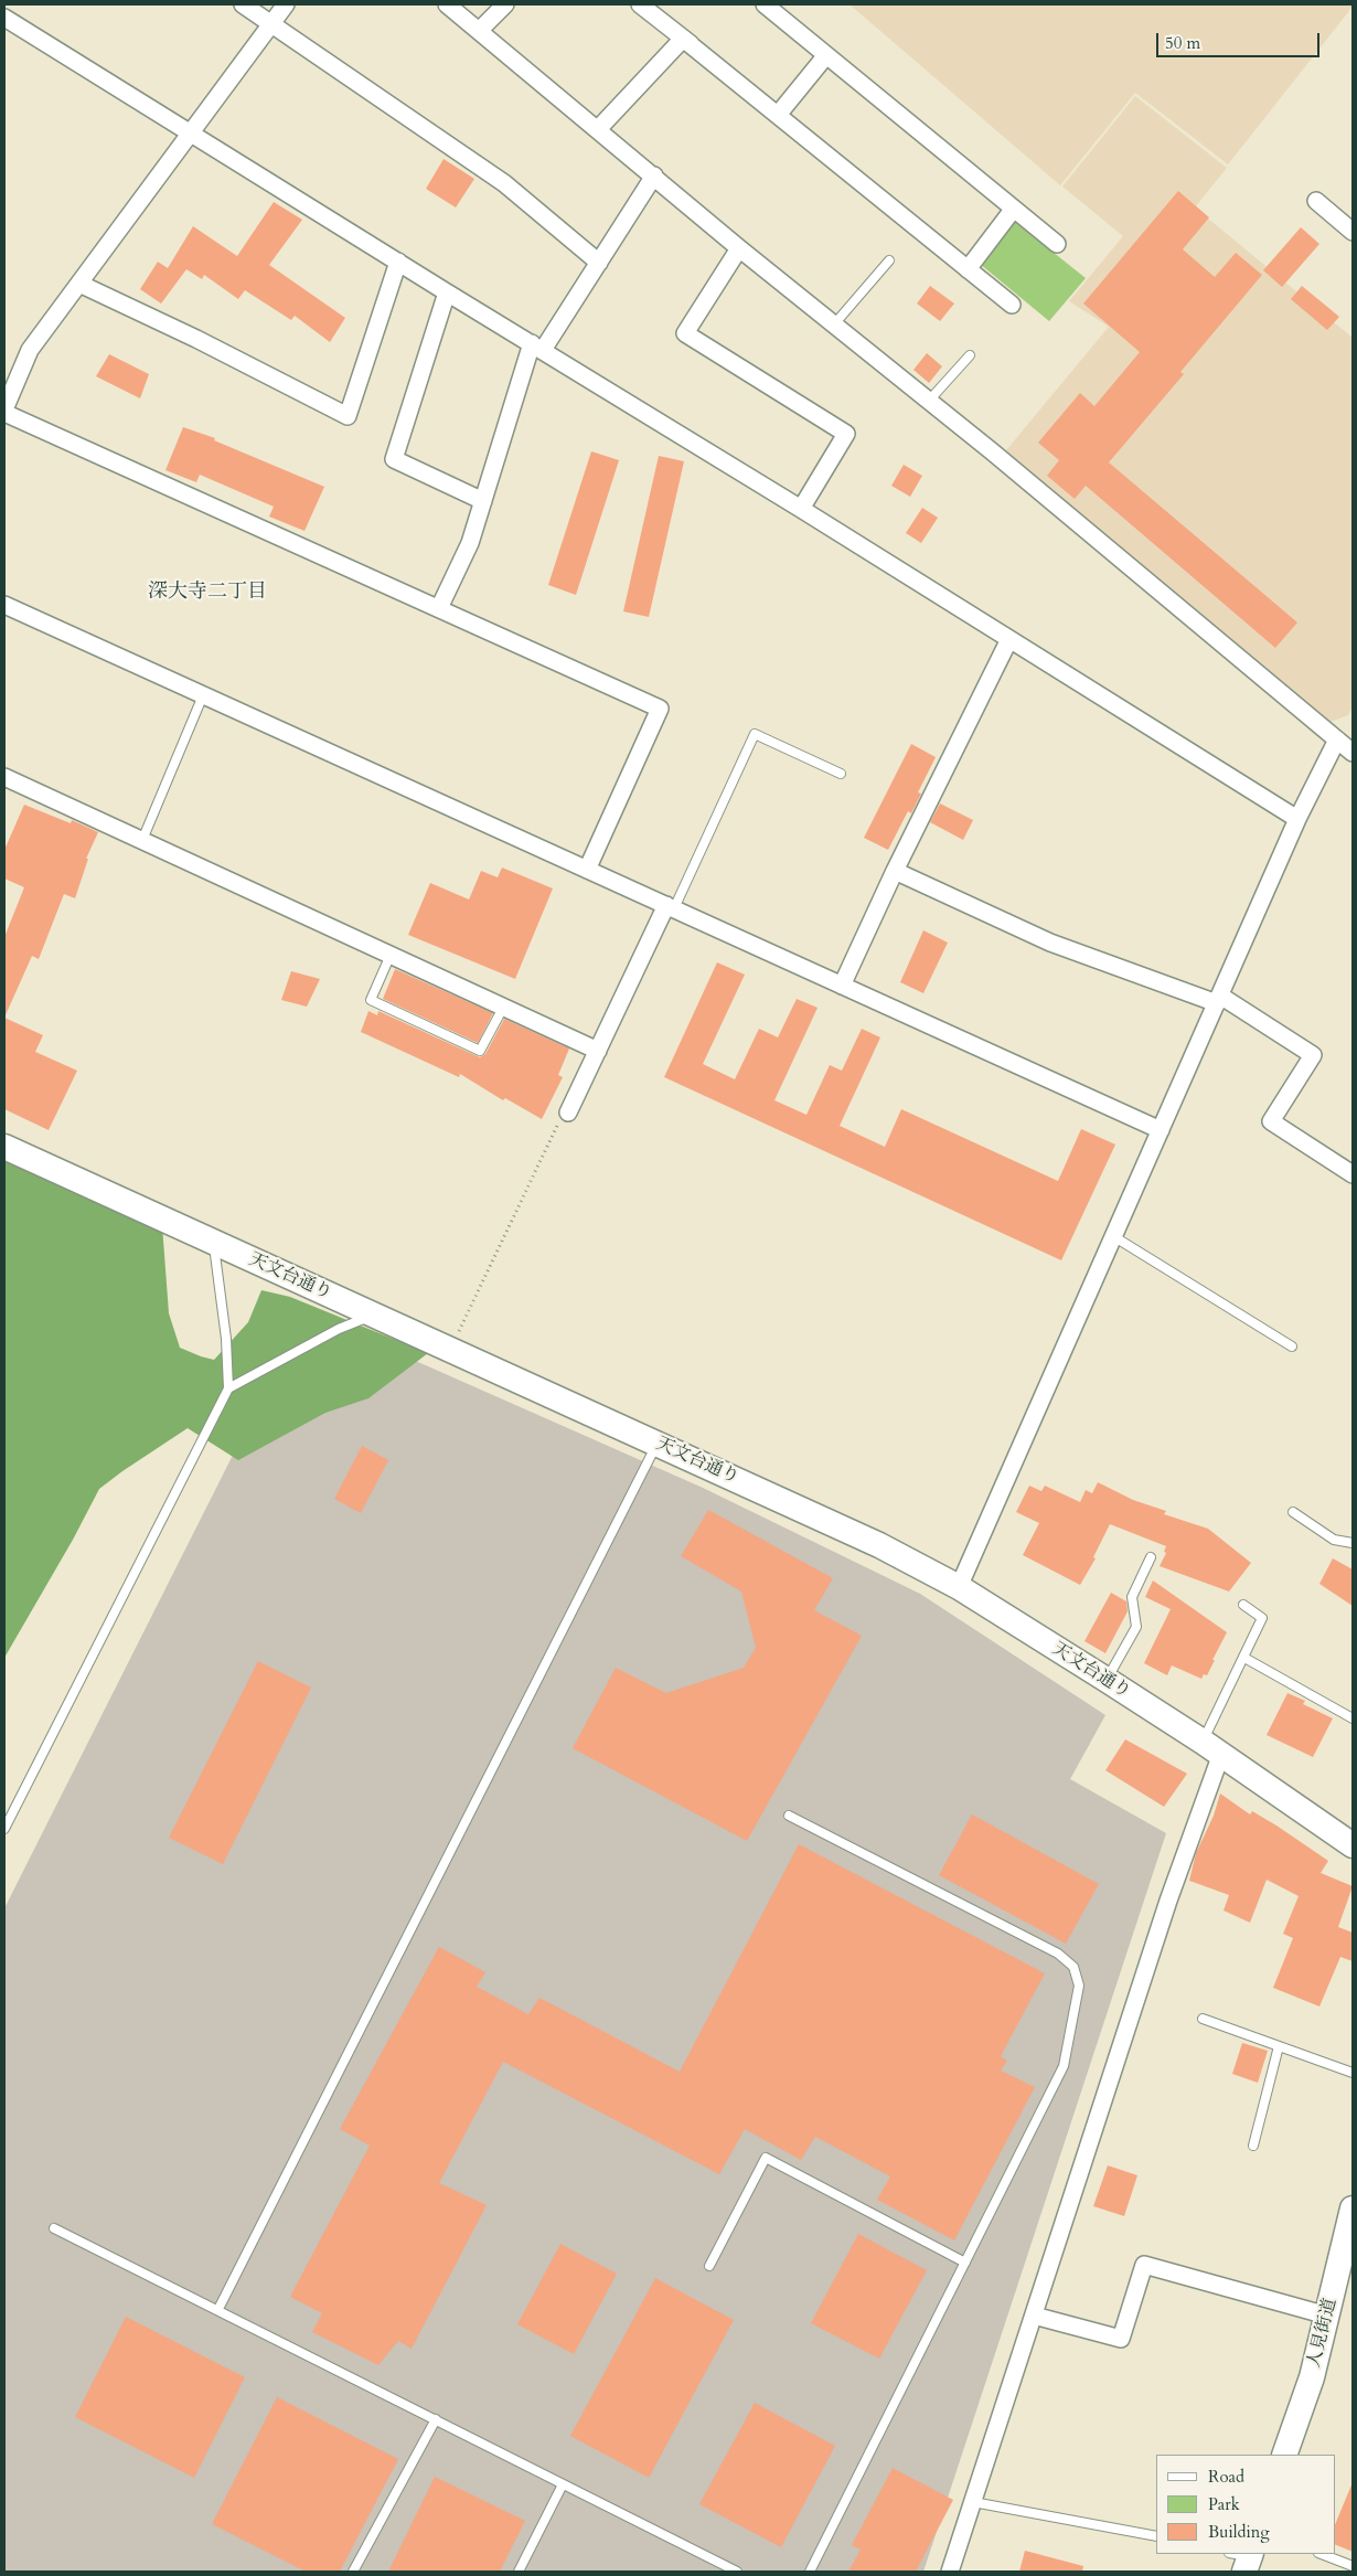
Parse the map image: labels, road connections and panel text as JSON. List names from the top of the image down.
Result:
{
  "streets": {
    "main road": ["天文台通り", "人見街道"]
  },
  "districts": ["深大寺二丁目"],
  "legend": ["Road", "Park", "Building"],
  "scale_bar": "50 m"
}
